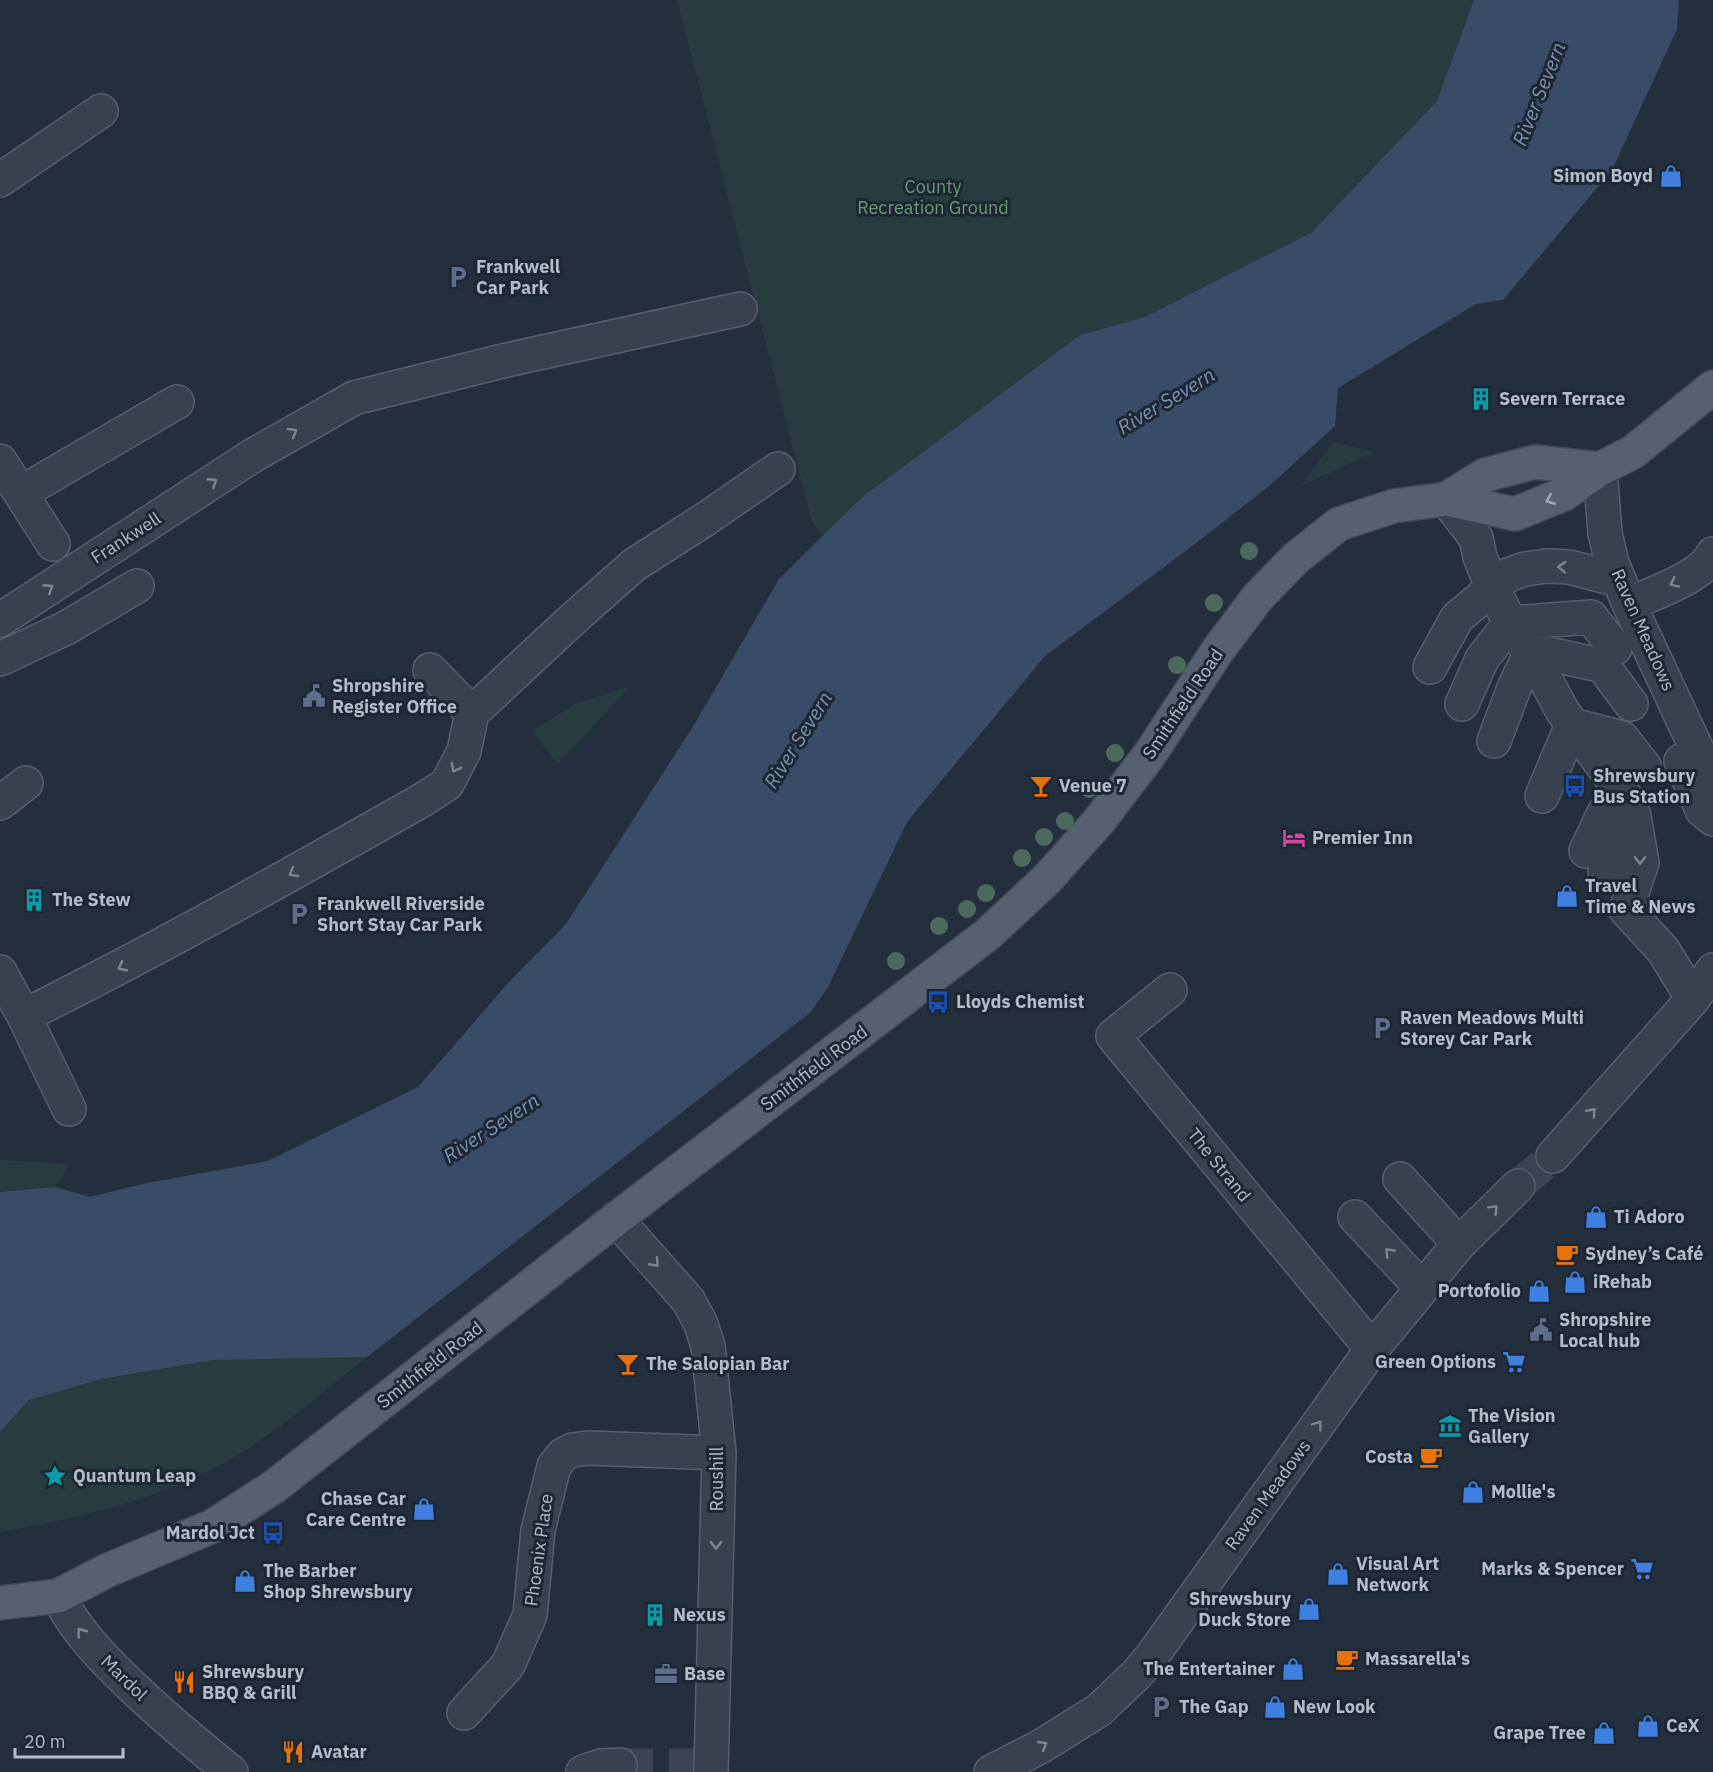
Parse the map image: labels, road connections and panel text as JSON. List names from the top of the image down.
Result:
{
  "streets": {
    "main road": ["Smithfield Road"],
    "street": [
      "Frankwell",
      "Raven Meadows",
      "The Strand",
      "Roushill",
      "Phoenix Place",
      "Mardol"
    ]
  },
  "crossings": [
    ["Raven Meadows", "Smithfield Road"],
    ["Raven Meadows", "The Strand"],
    ["Smithfield Road", "Roushill"],
    ["Roushill", "Phoenix Place"]
  ],
  "one_way": ["Raven Meadows", "Roushill", "Mardol"],
  "water": ["River Severn"],
  "parks": ["County Recreation Ground"],
  "places": {
    "shop": [
      "Simon Boyd",
      "Travel Time & News",
      "Ti Adoro",
      "iRehab",
      "Portofolio",
      "Mollie's",
      "Chase Car Care Centre",
      "Visual Art Network",
      "The Barber Shop Shrewsbury",
      "Shrewsbury Duck Store",
      "The Entertainer",
      "New Look",
      "CeX",
      "Grape Tree"
    ],
    "parking": [
      "Frankwell Car Park",
      "Frankwell Riverside Short Stay Car Park",
      "Raven Meadows Multi Storey Car Park",
      "The Gap"
    ],
    "building": ["Severn Terrace", "The Stew", "Nexus"],
    "public building": ["Shropshire Register Office", "Shropshire Local hub"],
    "bar": ["Venue 7", "The Salopian Bar"],
    "bus stop": ["Shrewsbury Bus Station", "Lloyds Chemist", "Mardol Jct"],
    "hotel": ["Premier Inn"],
    "cafe": ["Sydney’s Café", "Costa", "Massarella's"],
    "supermarket": ["Green Options", "Marks & Spencer"],
    "museum": ["The Vision Gallery"],
    "place": ["Quantum Leap"],
    "office": ["Base"],
    "restaurant": ["Shrewsbury BBQ & Grill", "Avatar"]
  },
  "scale_bar": "20 m"
}
